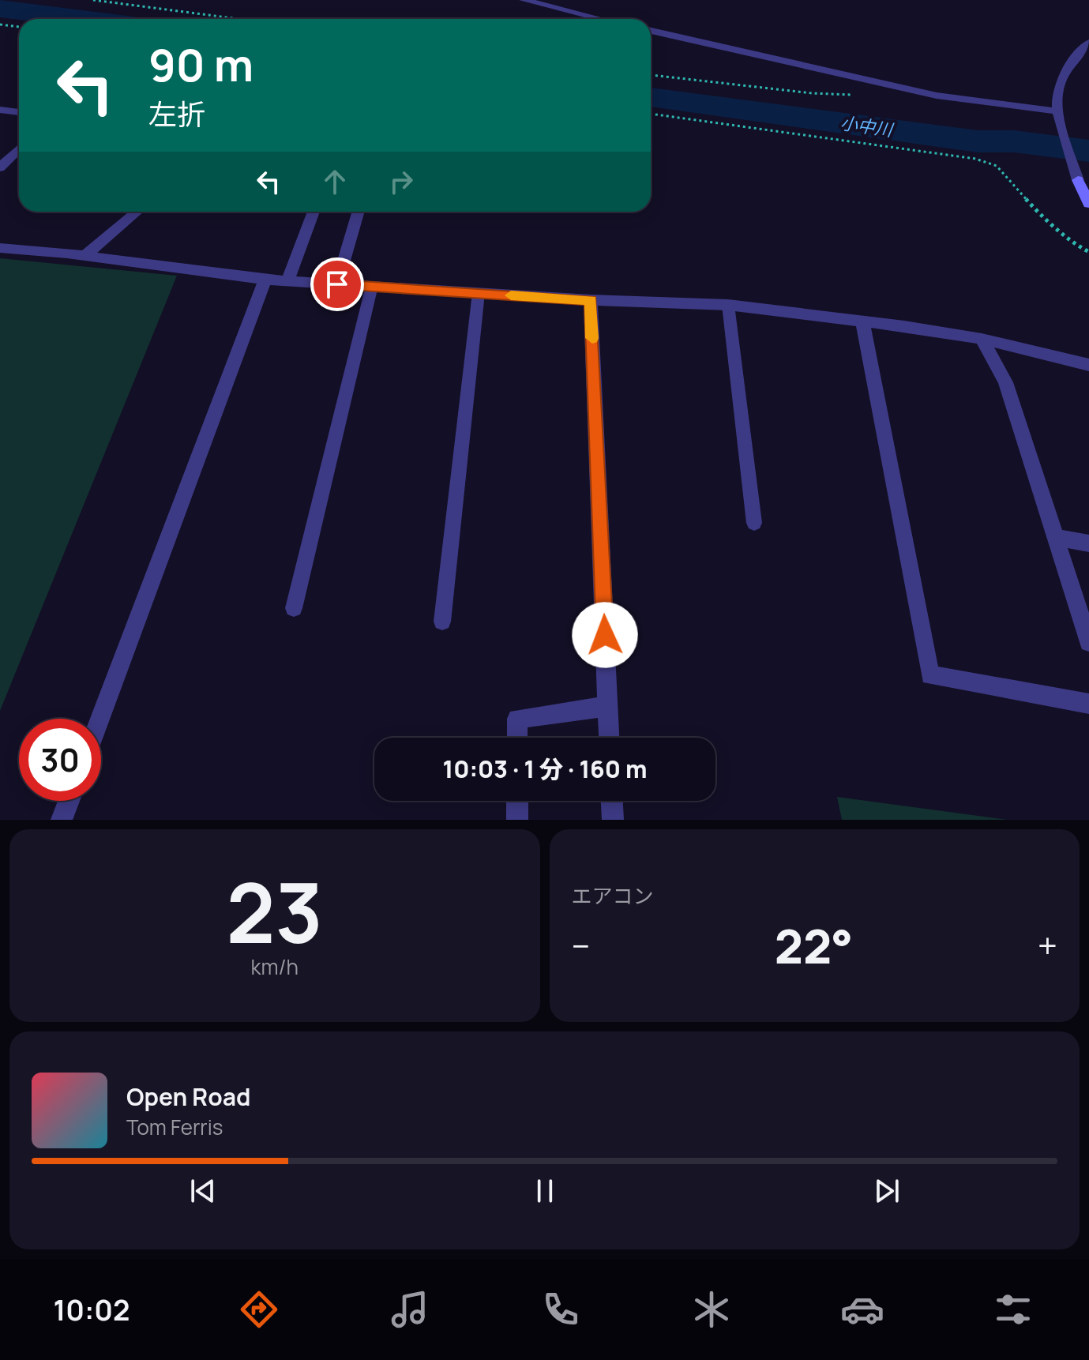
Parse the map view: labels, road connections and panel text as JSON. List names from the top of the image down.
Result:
{
  "water": ["小中川"],
  "page": {
    "turn": ["90 m", "左折"],
    "limit": "30",
    "trip": "10:03 · 1 分 · 160 m",
    "tile": [
      ["23", "km/h"],
      "エアコン"
    ],
    "heat": ["−", "22°", "+"],
    "song": ["Open Road", "Tom Ferris"],
    "tabs": "10:02"
  }
}
